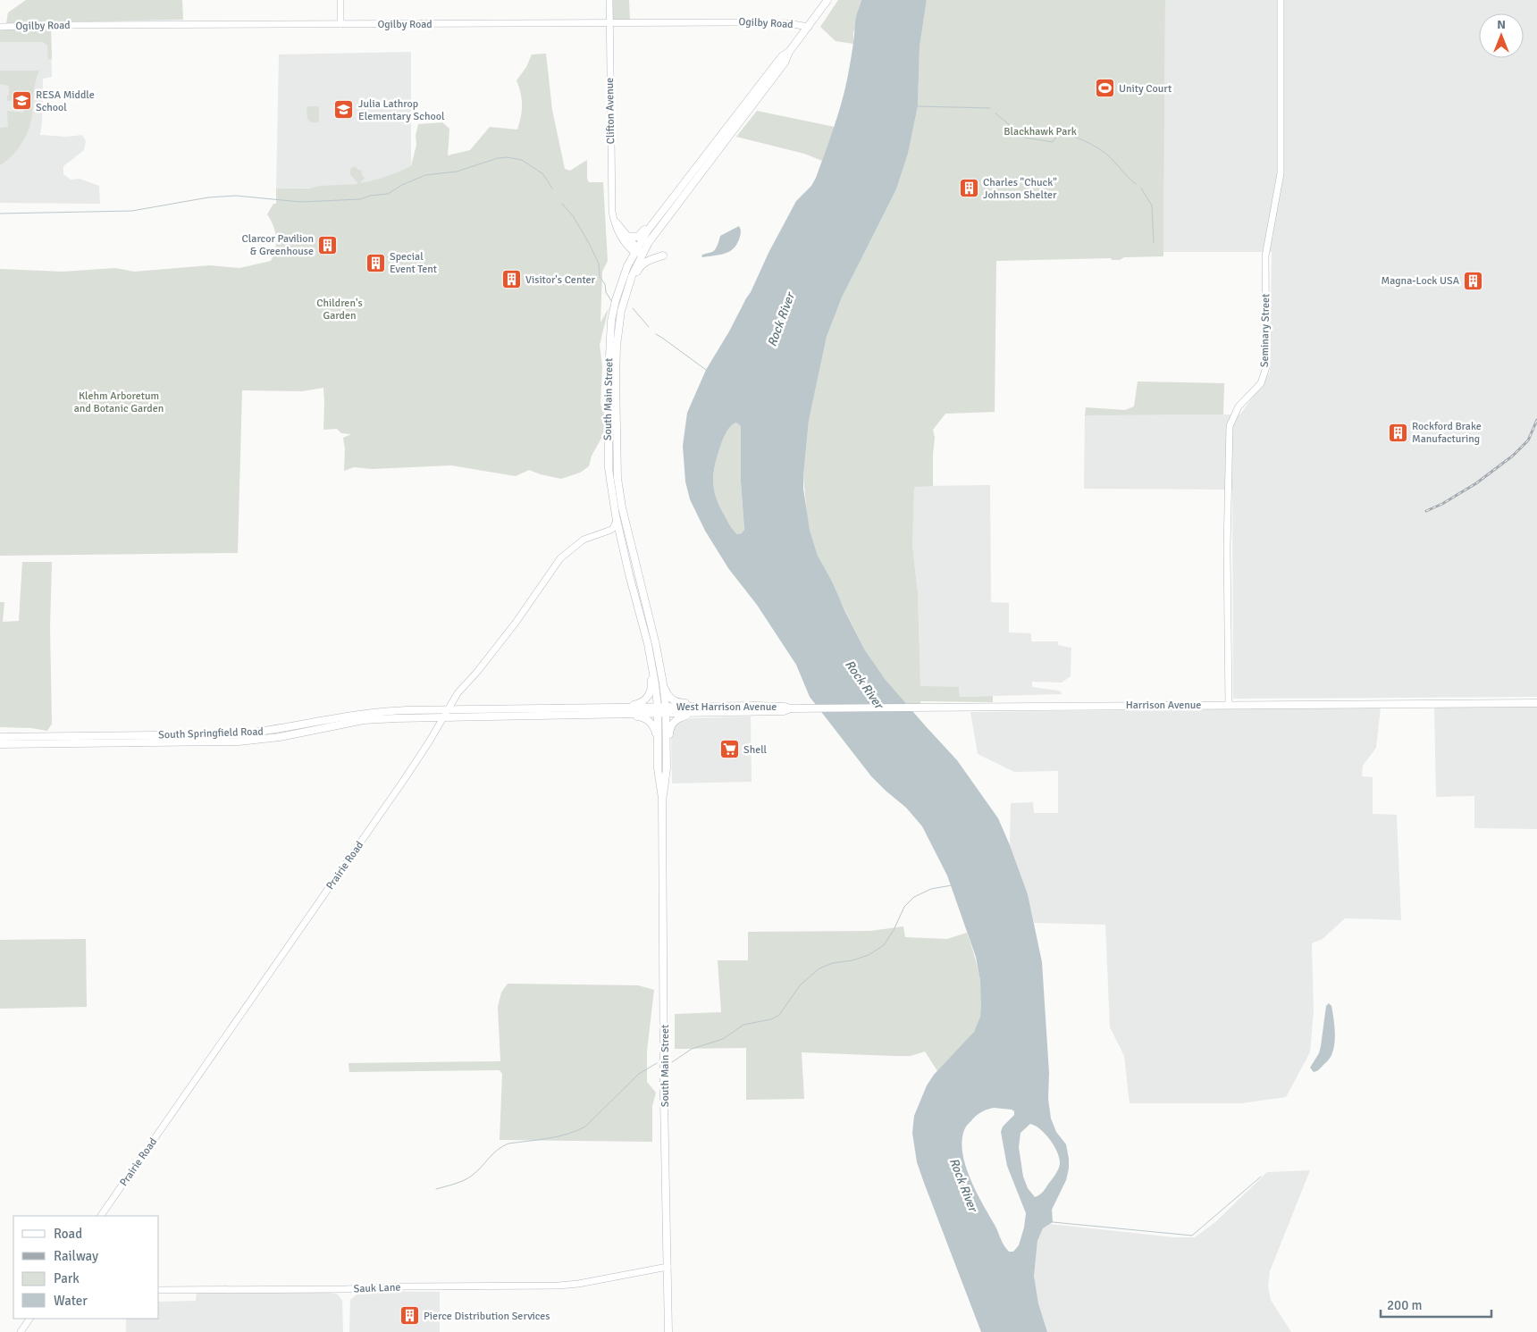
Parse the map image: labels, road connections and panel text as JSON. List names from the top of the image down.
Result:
{
  "streets": {
    "main road": [
      "South Main Street",
      "Harrison Avenue",
      "West Harrison Avenue",
      "South Springfield Road"
    ],
    "street": [
      "Ogilby Road",
      "Clifton Avenue",
      "Seminary Street",
      "Prairie Road",
      "Sauk Lane"
    ]
  },
  "crossings": [
    ["Ogilby Road", "Clifton Avenue"],
    ["Ogilby Road", "South Main Street"],
    ["Clifton Avenue", "South Main Street"],
    ["Seminary Street", "Harrison Avenue"],
    ["South Main Street", "West Harrison Avenue"],
    ["South Main Street", "Sauk Lane"],
    ["Harrison Avenue", "West Harrison Avenue"],
    ["West Harrison Avenue", "South Springfield Road"],
    ["West Harrison Avenue", "Prairie Road"],
    ["South Springfield Road", "Prairie Road"]
  ],
  "water": ["Rock River"],
  "parks": ["Blackhawk Park", "Children's Garden", "Klehm Arboretum and Botanic Garden"],
  "places": {
    "sports": ["Unity Court"],
    "school or university": ["RESA Middle School", "Julia Lathrop Elementary School"],
    "building": [
      "Charles \"Chuck\" Johnson Shelter",
      "Clarcor Pavilion & Greenhouse",
      "Special Event Tent",
      "Visitor's Center",
      "Magna-Lock USA",
      "Rockford Brake Manufacturing",
      "Pierce Distribution Services"
    ],
    "supermarket": ["Shell"]
  },
  "legend": [
    "Road",
    "Railway",
    "Park",
    "Water"
  ],
  "scale_bar": "200 m",
  "north": "top"
}
